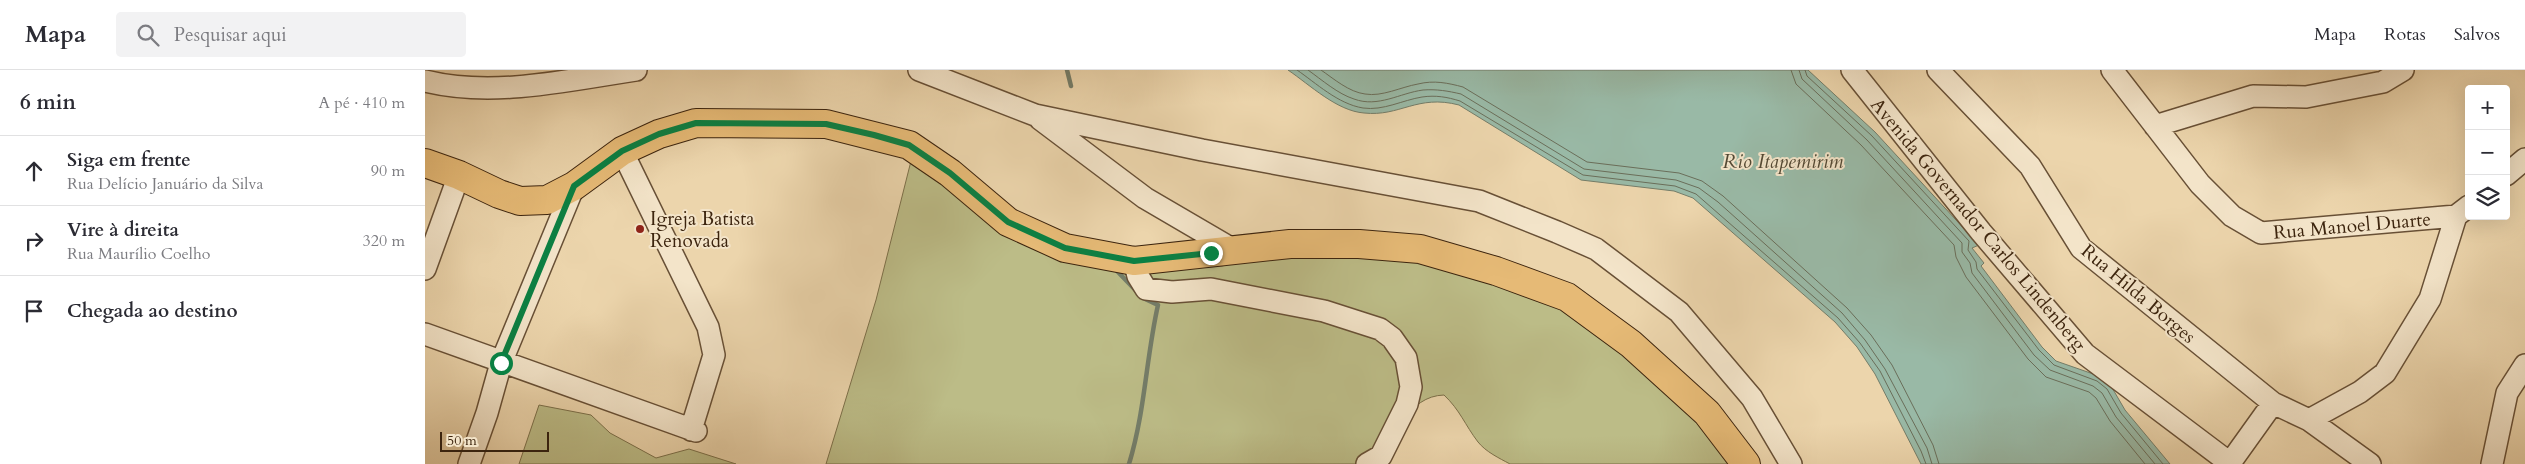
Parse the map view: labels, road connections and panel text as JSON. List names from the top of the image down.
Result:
{
  "streets": {
    "street": ["Avenida Governador Carlos Lindenberg", "Rua Manoel Duarte", "Rua Hilda Borges"]
  },
  "water": ["Rio Itapemirim"],
  "places": ["Igreja Batista Renovada"],
  "scale_bar": "50 m",
  "page": {
    "header": "Mapa",
    "search": "Pesquisar aqui",
    "nav": ["Mapa", "Rotas", "Salvos"],
    "heading": ["6 min", "A pé · 410 m"],
    "map_buttons": ["+", "−"],
    "list": [
      ["Siga em frente", "Rua Delício Januário da Silva", "90 m"],
      ["Vire à direita", "Rua Maurílio Coelho", "320 m"],
      "Chegada ao destino"
    ],
    "scale": "50 m"
  }
}
